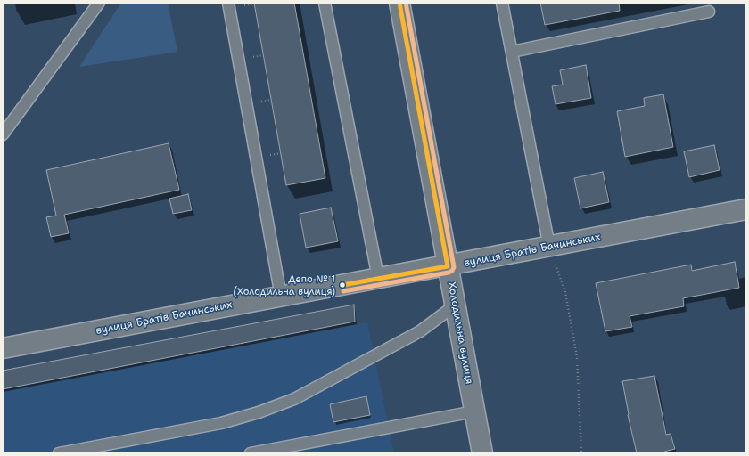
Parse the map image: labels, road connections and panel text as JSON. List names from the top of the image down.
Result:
{
  "streets": {
    "street": ["вулиця Братів Бачинських", "Холодильна вулиця"]
  },
  "crossings": [
    ["вулиця Братів Бачинських", "Холодильна вулиця"]
  ],
  "places": ["Депо № 1 (Холодильна вулиця)"]
}
